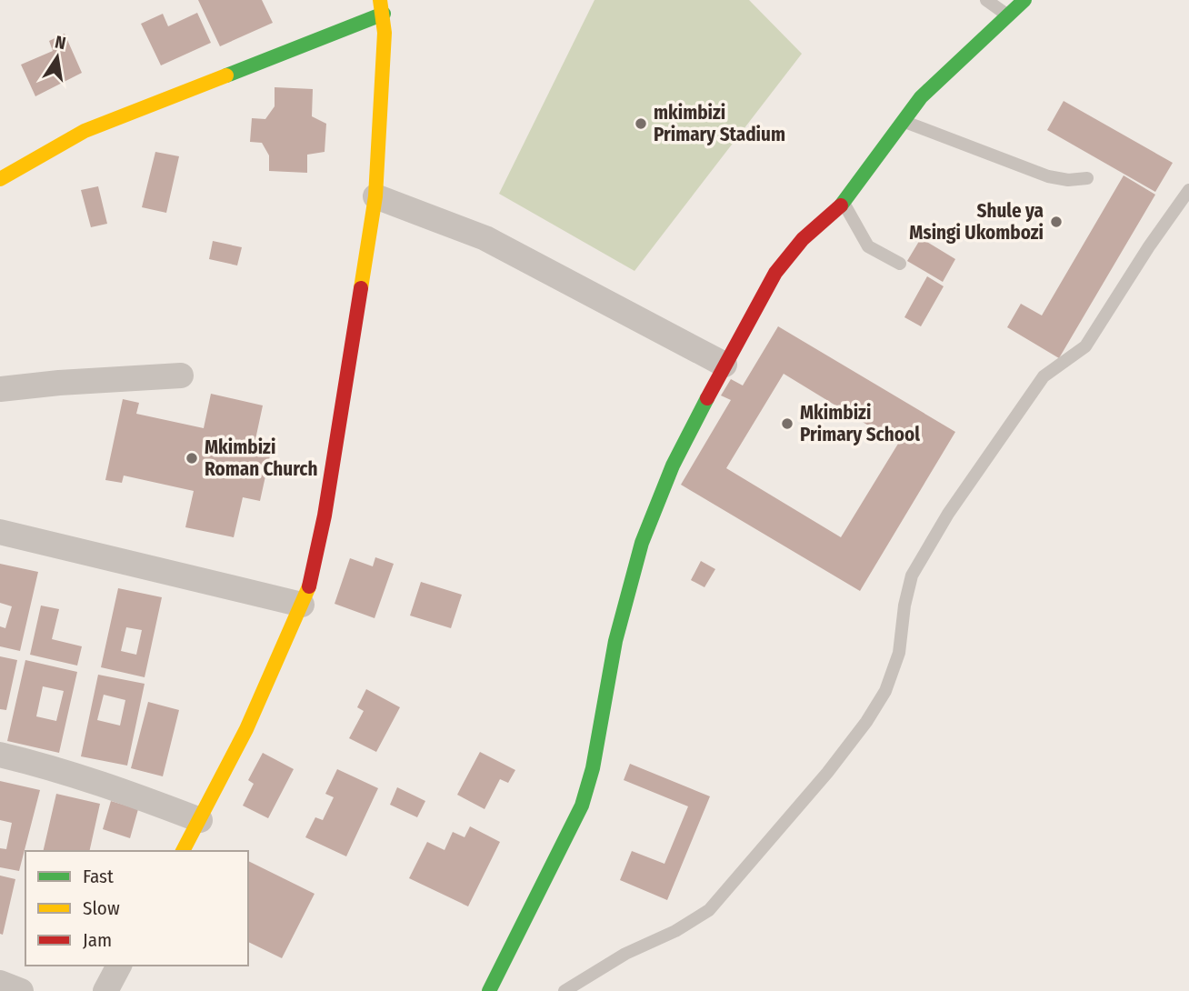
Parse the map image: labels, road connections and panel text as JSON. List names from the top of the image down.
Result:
{
  "places": [
    "mkimbizi Primary Stadium",
    "Shule ya Msingi Ukombozi",
    "Mkimbizi Primary School",
    "Mkimbizi Roman Church"
  ],
  "legend": ["Fast", "Slow", "Jam"],
  "north": "top"
}
